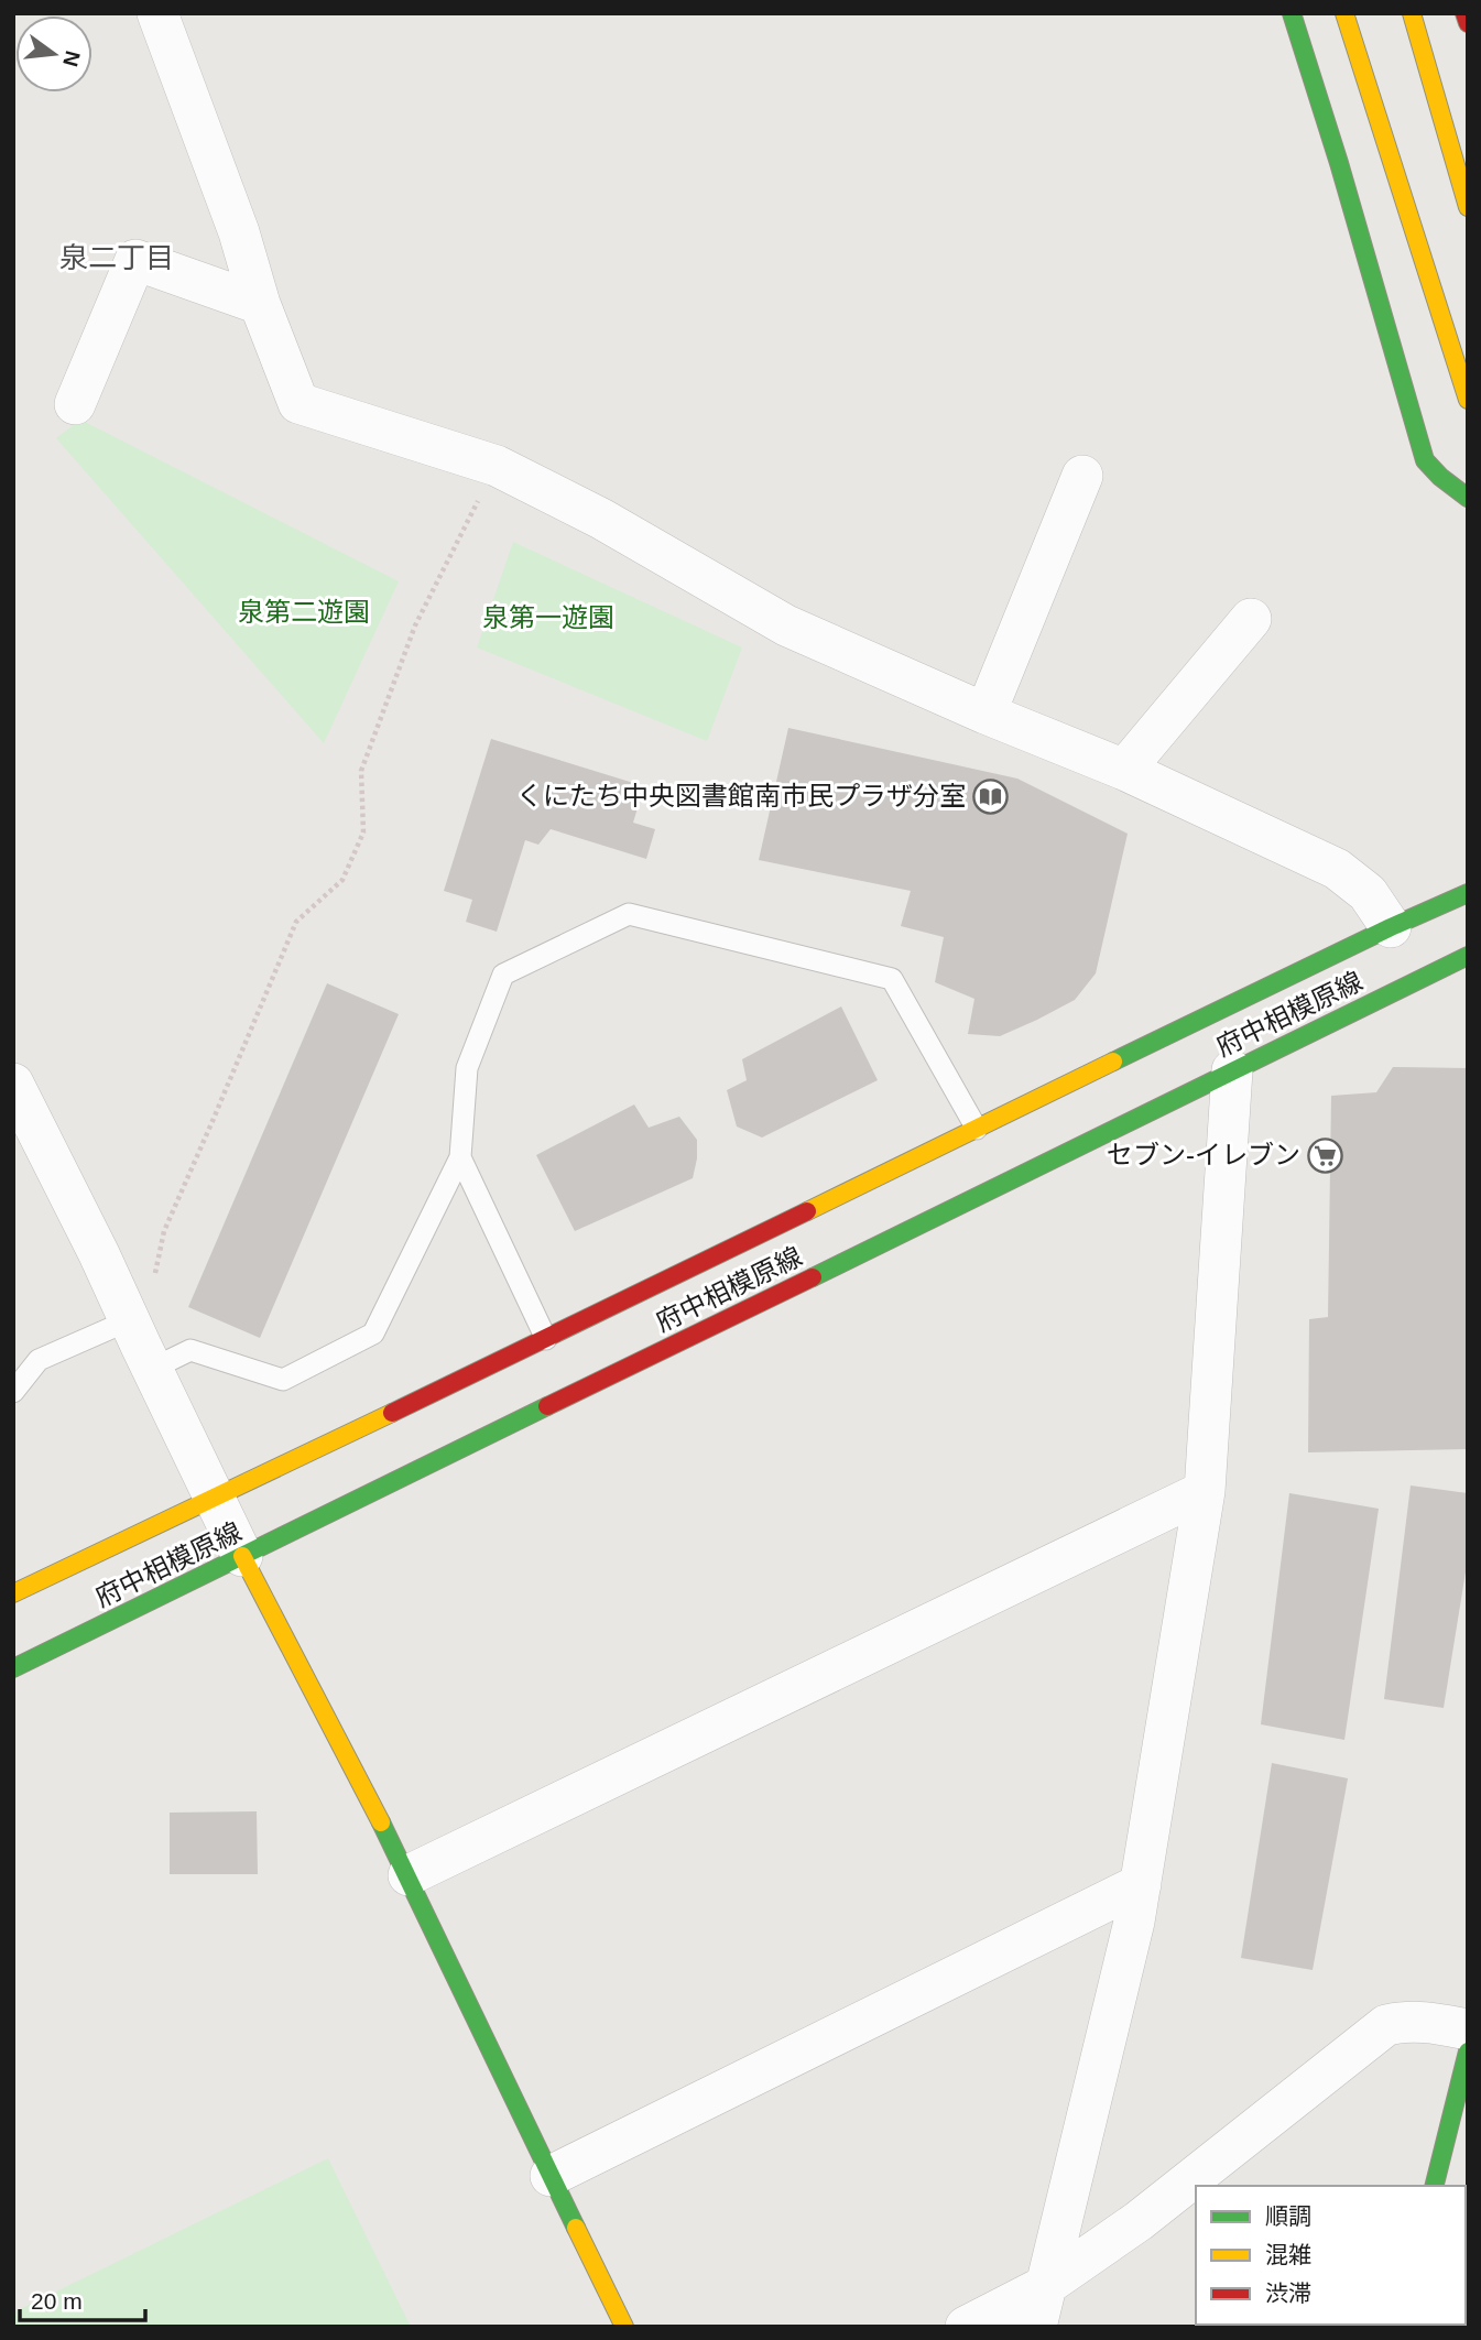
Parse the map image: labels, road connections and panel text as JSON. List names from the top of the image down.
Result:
{
  "streets": {
    "main road": ["府中相模原線"]
  },
  "districts": ["泉二丁目"],
  "parks": ["泉第二遊園", "泉第一遊園"],
  "places": {
    "library": ["くにたち中央図書館南市民プラザ分室"],
    "supermarket": ["セブン-イレブン"]
  },
  "legend": ["順調", "混雑", "渋滞"],
  "scale_bar": "20 m",
  "north": "right"
}
